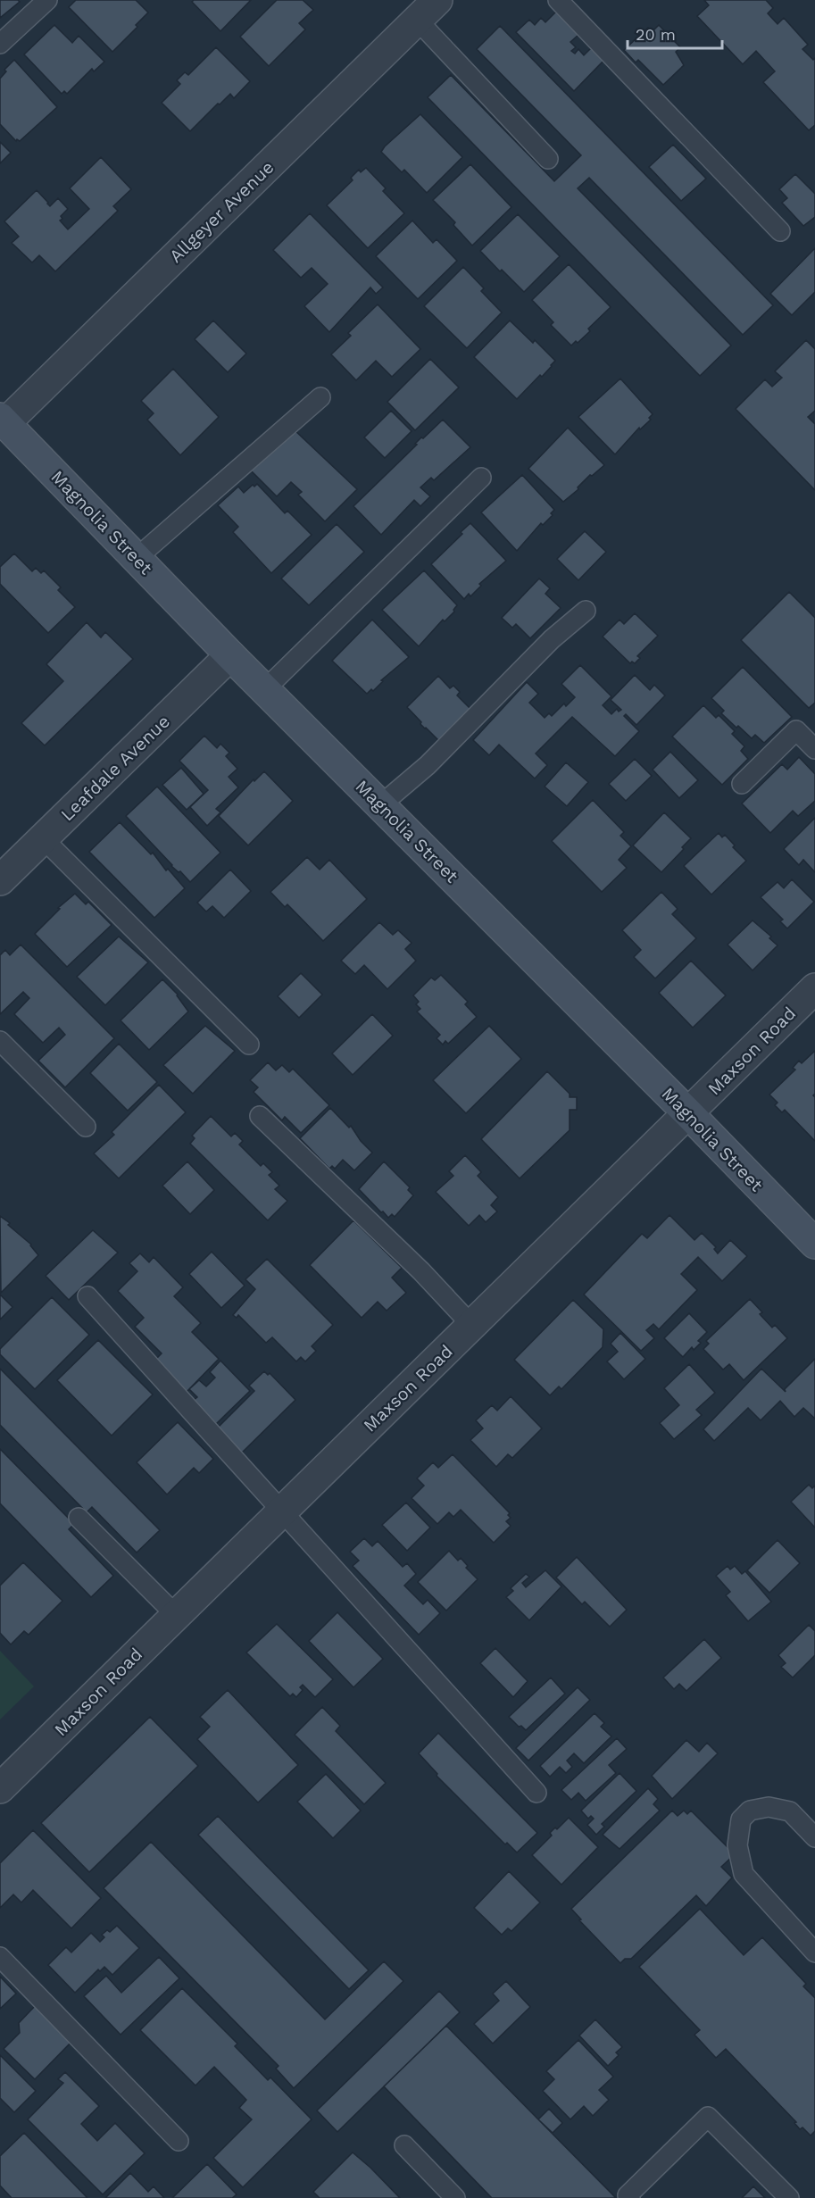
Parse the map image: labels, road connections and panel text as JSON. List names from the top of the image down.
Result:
{
  "streets": {
    "street": [
      "Allgeyer Avenue",
      "Magnolia Street",
      "Leafdale Avenue",
      "Maxson Road"
    ]
  },
  "crossings": [
    ["Allgeyer Avenue", "Magnolia Street"],
    ["Magnolia Street", "Leafdale Avenue"],
    ["Magnolia Street", "Maxson Road"]
  ],
  "scale_bar": "20 m"
}
